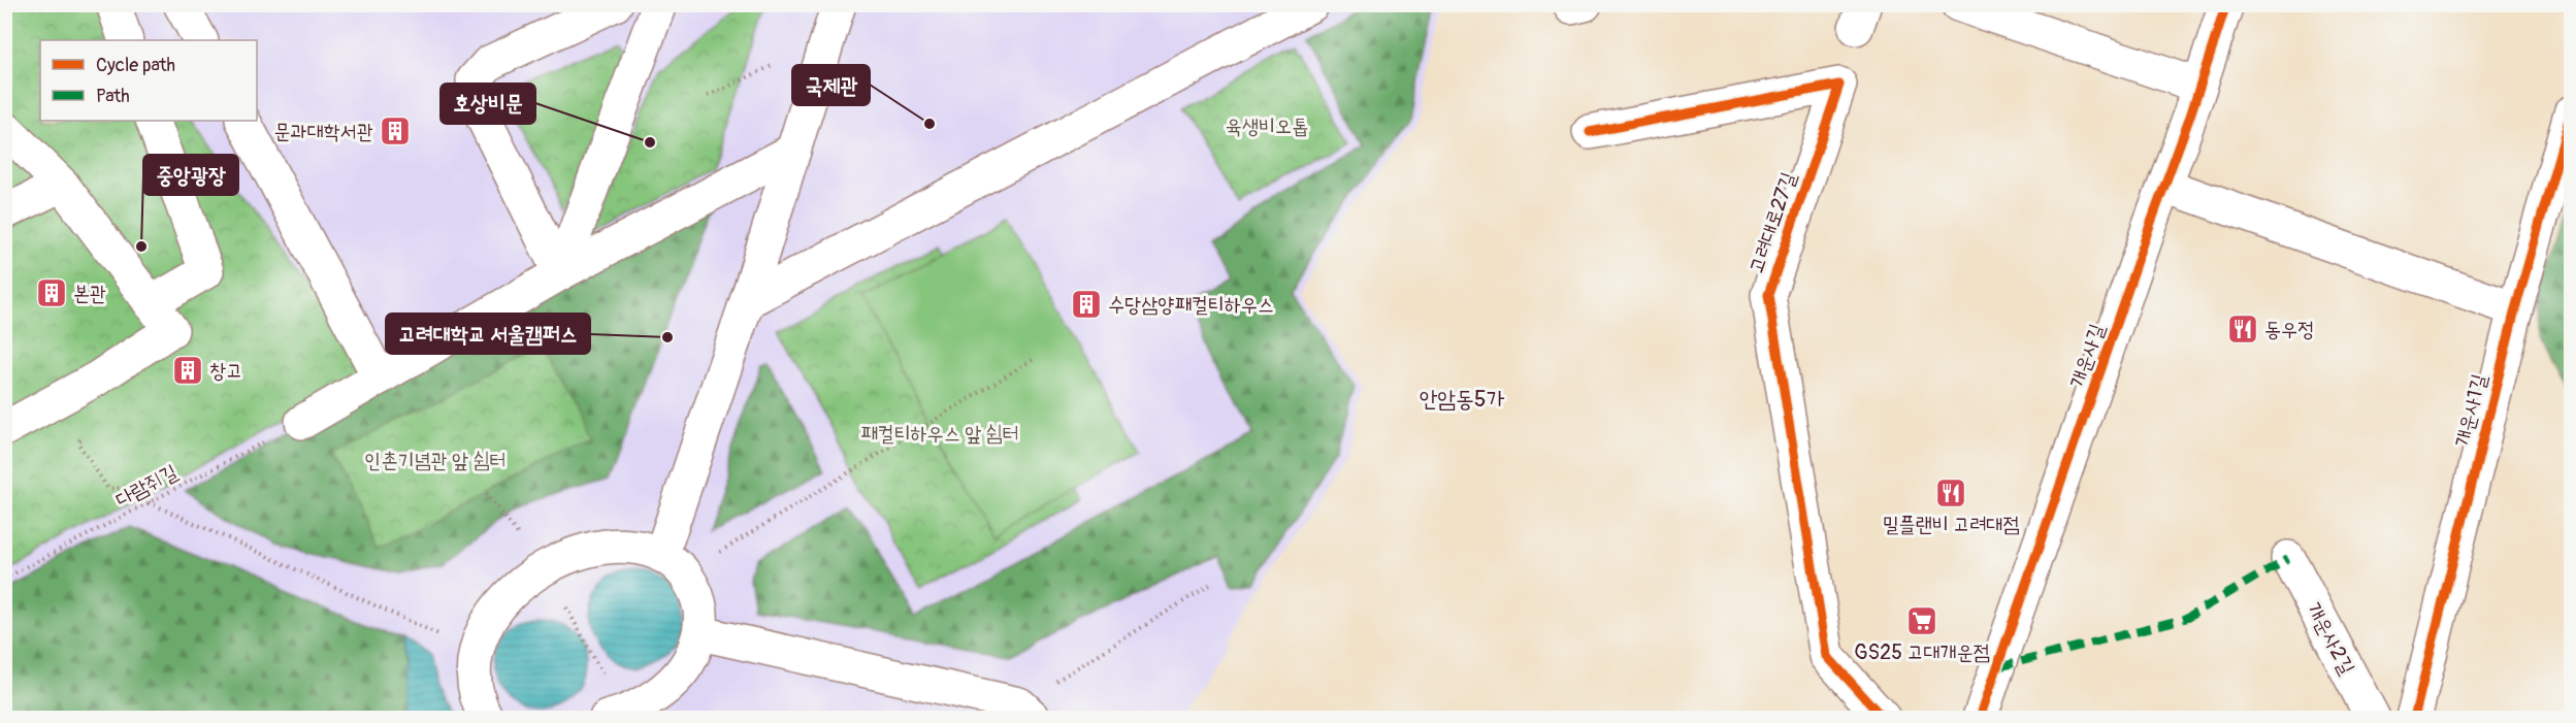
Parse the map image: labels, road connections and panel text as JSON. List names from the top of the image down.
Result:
{
  "streets": {
    "street": [
      "고려대로27길",
      "개운사길",
      "개운사1길",
      "개운사2길"
    ],
    "path": ["다람쥐길"]
  },
  "districts": ["안암동5가"],
  "parks": ["육생비오톱", "패컬티하우스 앞 쉼터", "인촌기념관 앞 쉼터"],
  "places": {
    "other": [
      "국제관",
      "호상비문",
      "중앙광장",
      "고려대학교 서울캠퍼스"
    ],
    "building": [
      "문과대학서관",
      "본관",
      "수당삼양패컬티하우스",
      "창고"
    ],
    "restaurant": ["동우정", "밀플랜비 고려대점"],
    "supermarket": ["GS25 고대개운점"]
  },
  "legend": ["Cycle path", "Path"]
}
